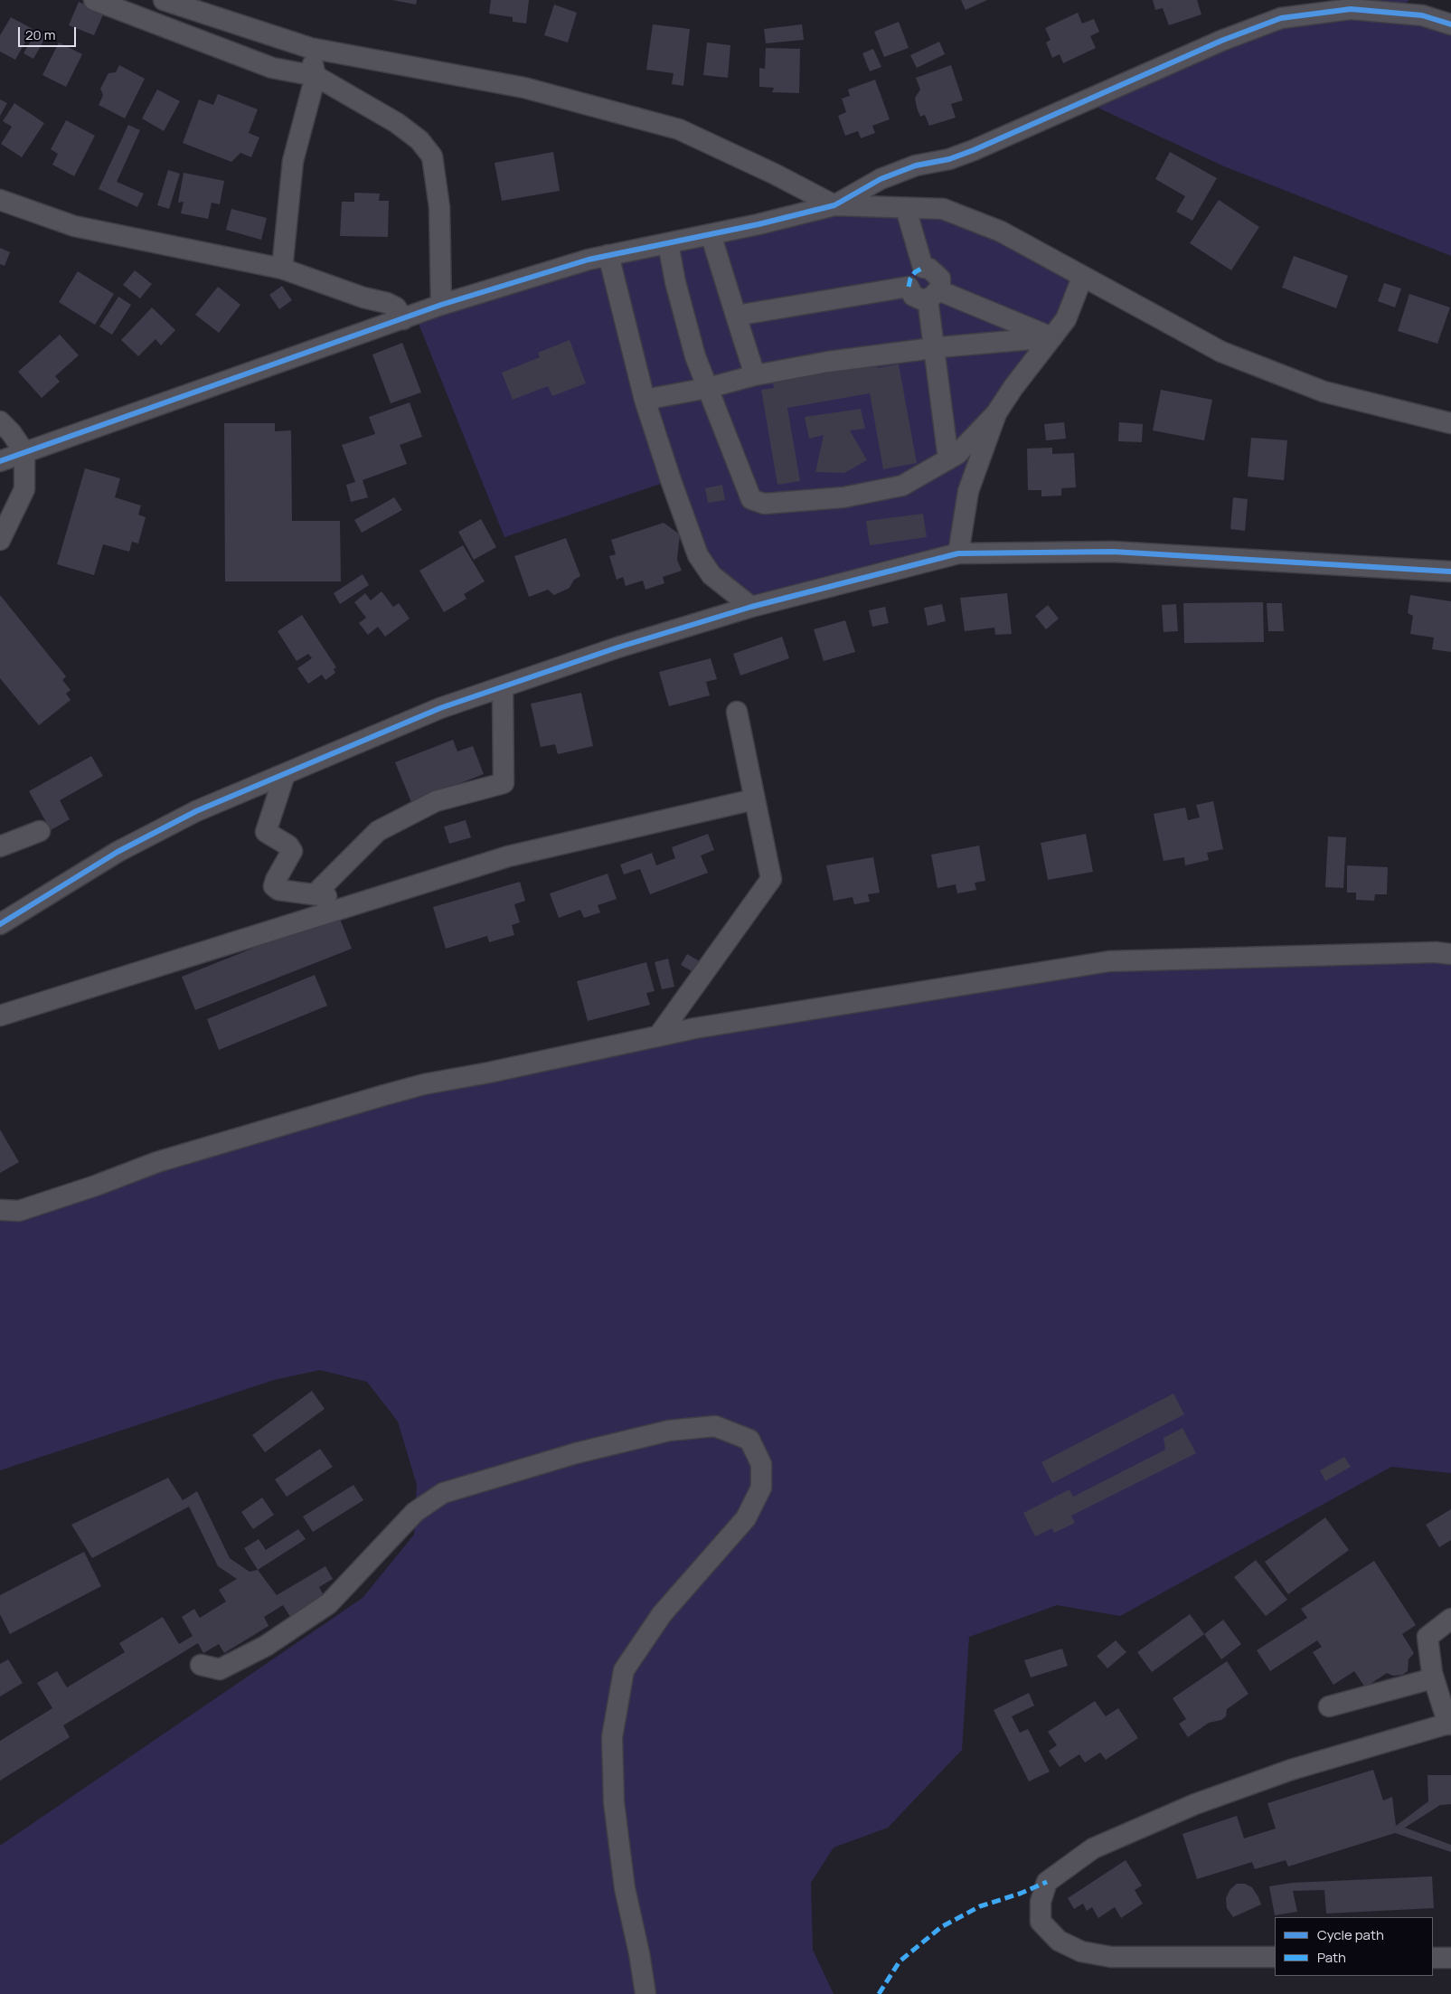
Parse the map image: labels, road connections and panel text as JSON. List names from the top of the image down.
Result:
{
  "legend": ["Cycle path", "Path"],
  "scale_bar": "20 m"
}
